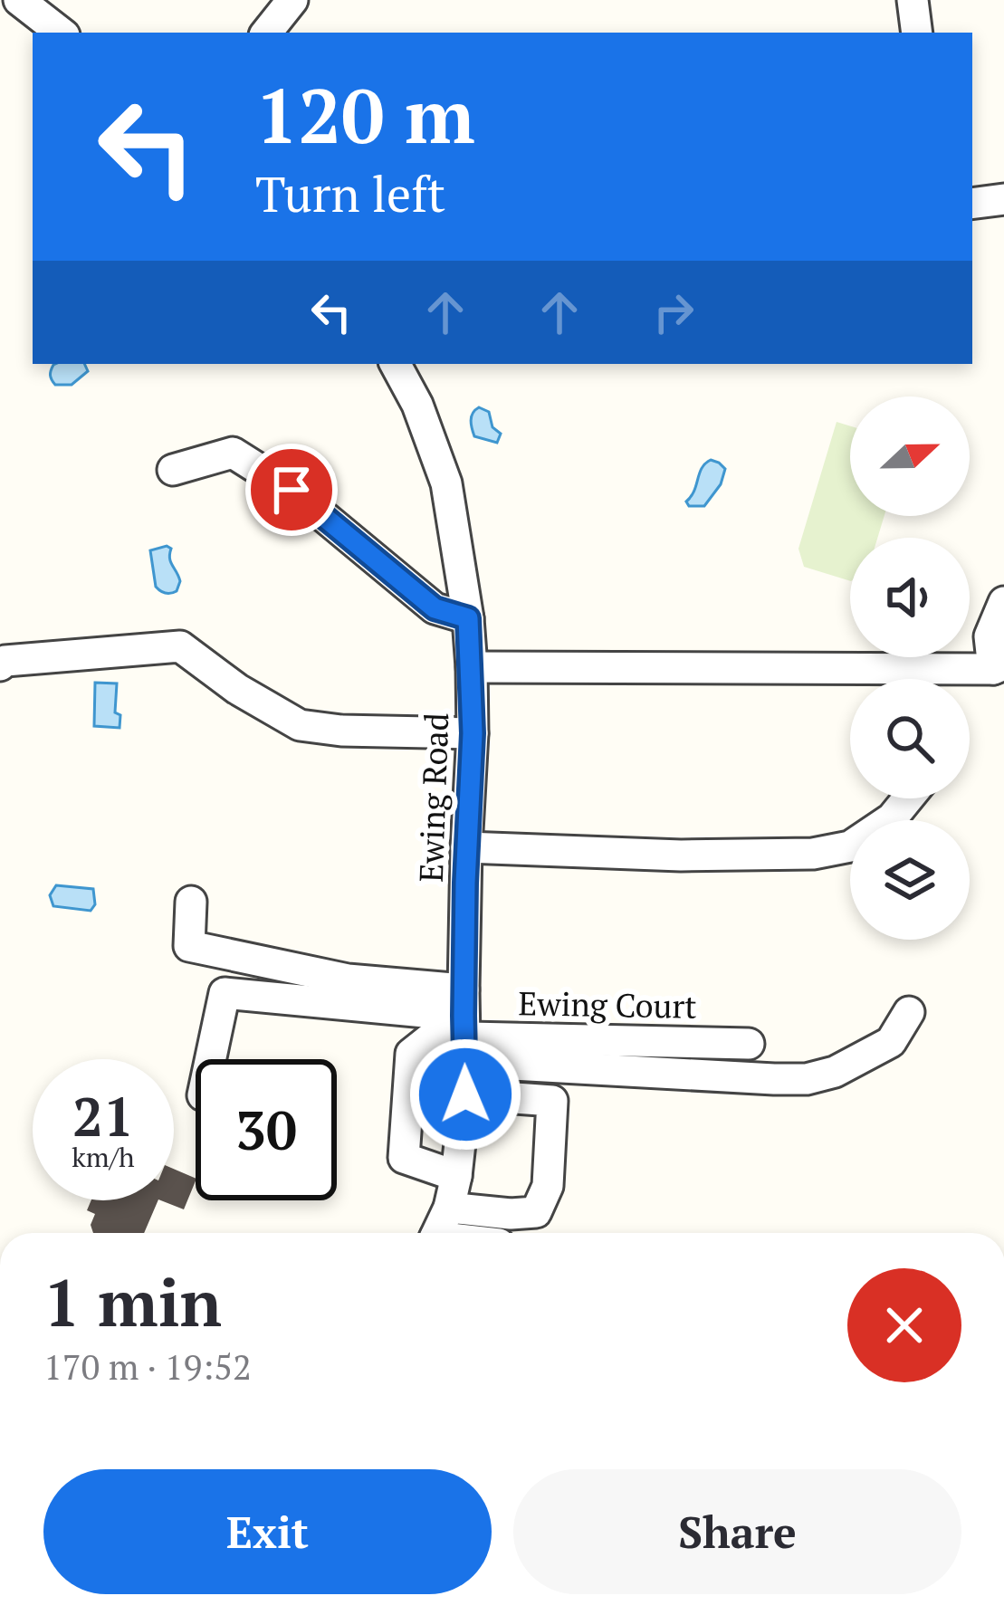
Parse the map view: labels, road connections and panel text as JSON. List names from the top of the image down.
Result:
{
  "streets": {
    "street": ["Ewing Road", "Ewing Court"]
  },
  "crossings": [
    ["Ewing Road", "Ewing Court"]
  ],
  "north": "right",
  "page": {
    "turn": ["120 m", "Turn left"],
    "speed": "21 km/h",
    "limit": "30",
    "heading": ["1 min", "170 m · 19:52"],
    "buttons": ["Exit", "Share"]
  }
}
